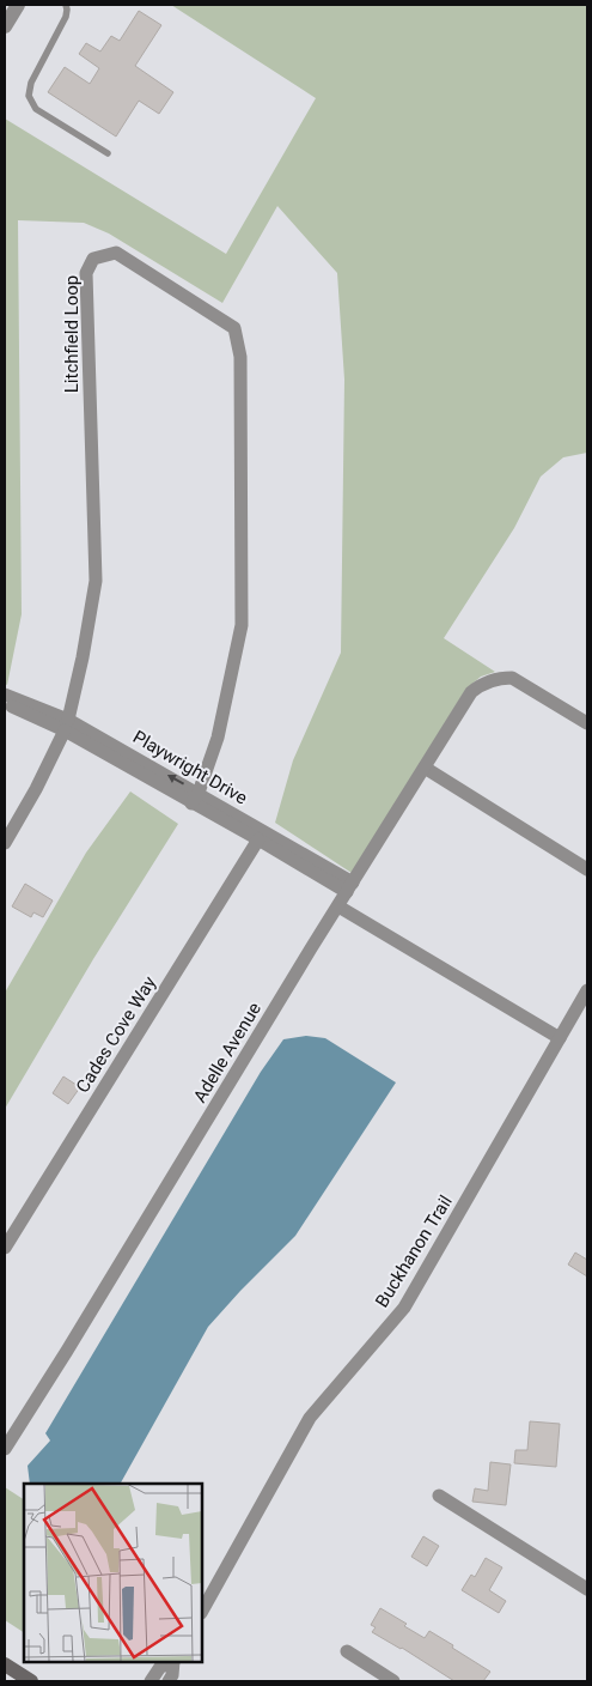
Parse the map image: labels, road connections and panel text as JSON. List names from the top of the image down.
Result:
{
  "streets": {
    "street": [
      "Litchfield Loop",
      "Playwright Drive",
      "Cades Cove Way",
      "Adelle Avenue",
      "Buckhanon Trail"
    ]
  },
  "crossings": [
    ["Litchfield Loop", "Playwright Drive"],
    ["Playwright Drive", "Cades Cove Way"],
    ["Playwright Drive", "Adelle Avenue"]
  ]
}
